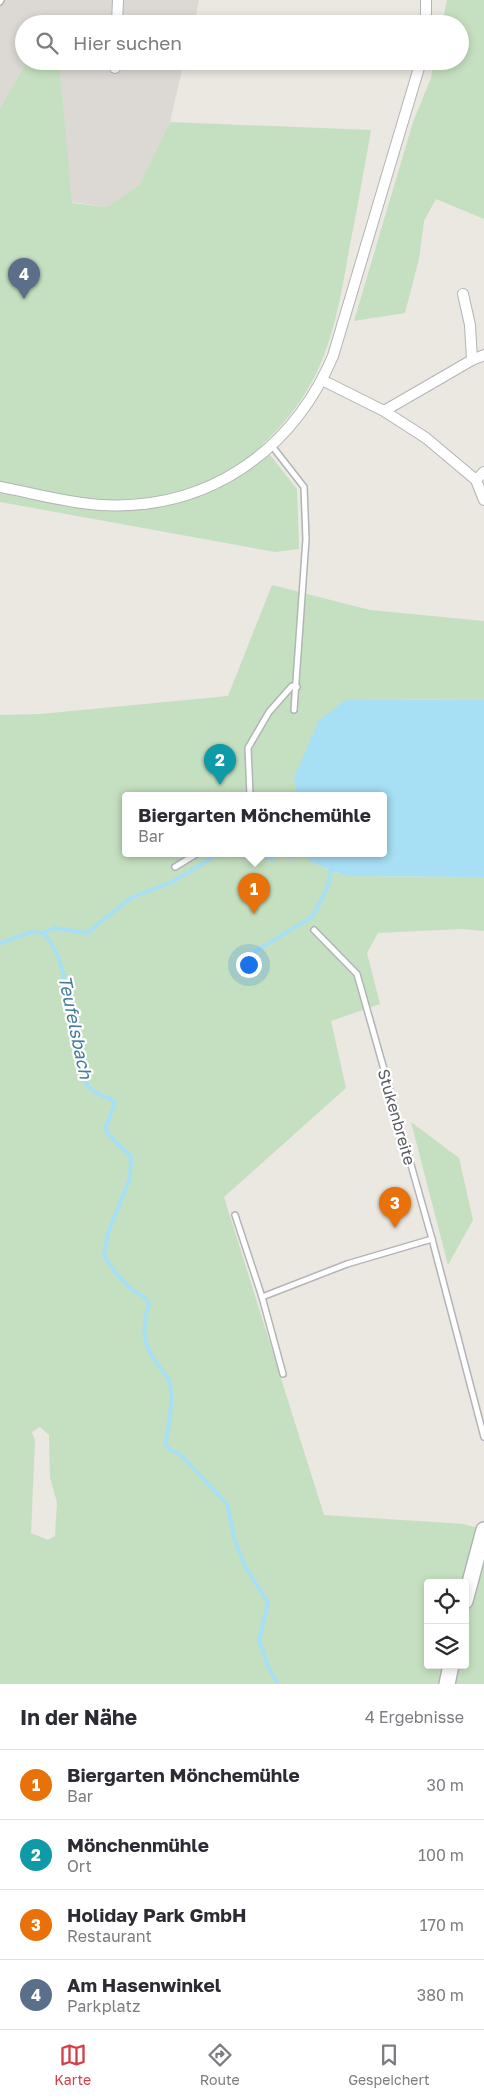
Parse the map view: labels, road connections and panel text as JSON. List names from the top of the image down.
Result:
{
  "streets": {
    "lane": ["Stukenbreite"]
  },
  "water": ["Teufelsbach"],
  "page": {
    "search": "Hier suchen",
    "pins": [
      "4",
      "2",
      "1",
      "3"
    ],
    "popup": ["Biergarten Mönchemühle", "Bar"],
    "heading": ["In der Nähe", "4 Ergebnisse"],
    "list": [
      {
        "mark": "1",
        "name": "Biergarten Mönchemühle",
        "note": "Bar",
        "value": "30 m"
      },
      {
        "mark": "2",
        "name": "Mönchenmühle",
        "note": "Ort",
        "value": "100 m"
      },
      {
        "mark": "3",
        "name": "Holiday Park GmbH",
        "note": "Restaurant",
        "value": "170 m"
      },
      {
        "mark": "4",
        "name": "Am Hasenwinkel",
        "note": "Parkplatz",
        "value": "380 m"
      }
    ],
    "nav": ["Karte", "Route", "Gespeichert"]
  }
}
